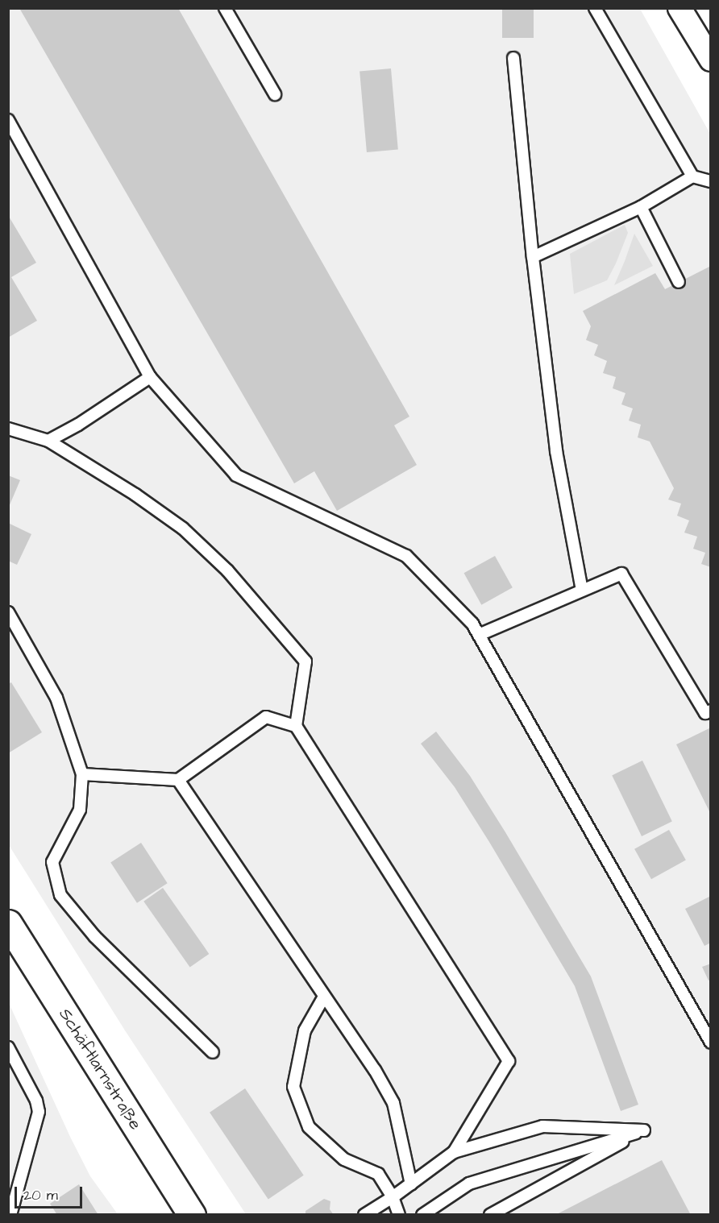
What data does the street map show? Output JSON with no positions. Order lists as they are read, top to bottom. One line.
{"streets":{"main road":["Schäftlarnstraße"]},"scale_bar":"20 m"}
